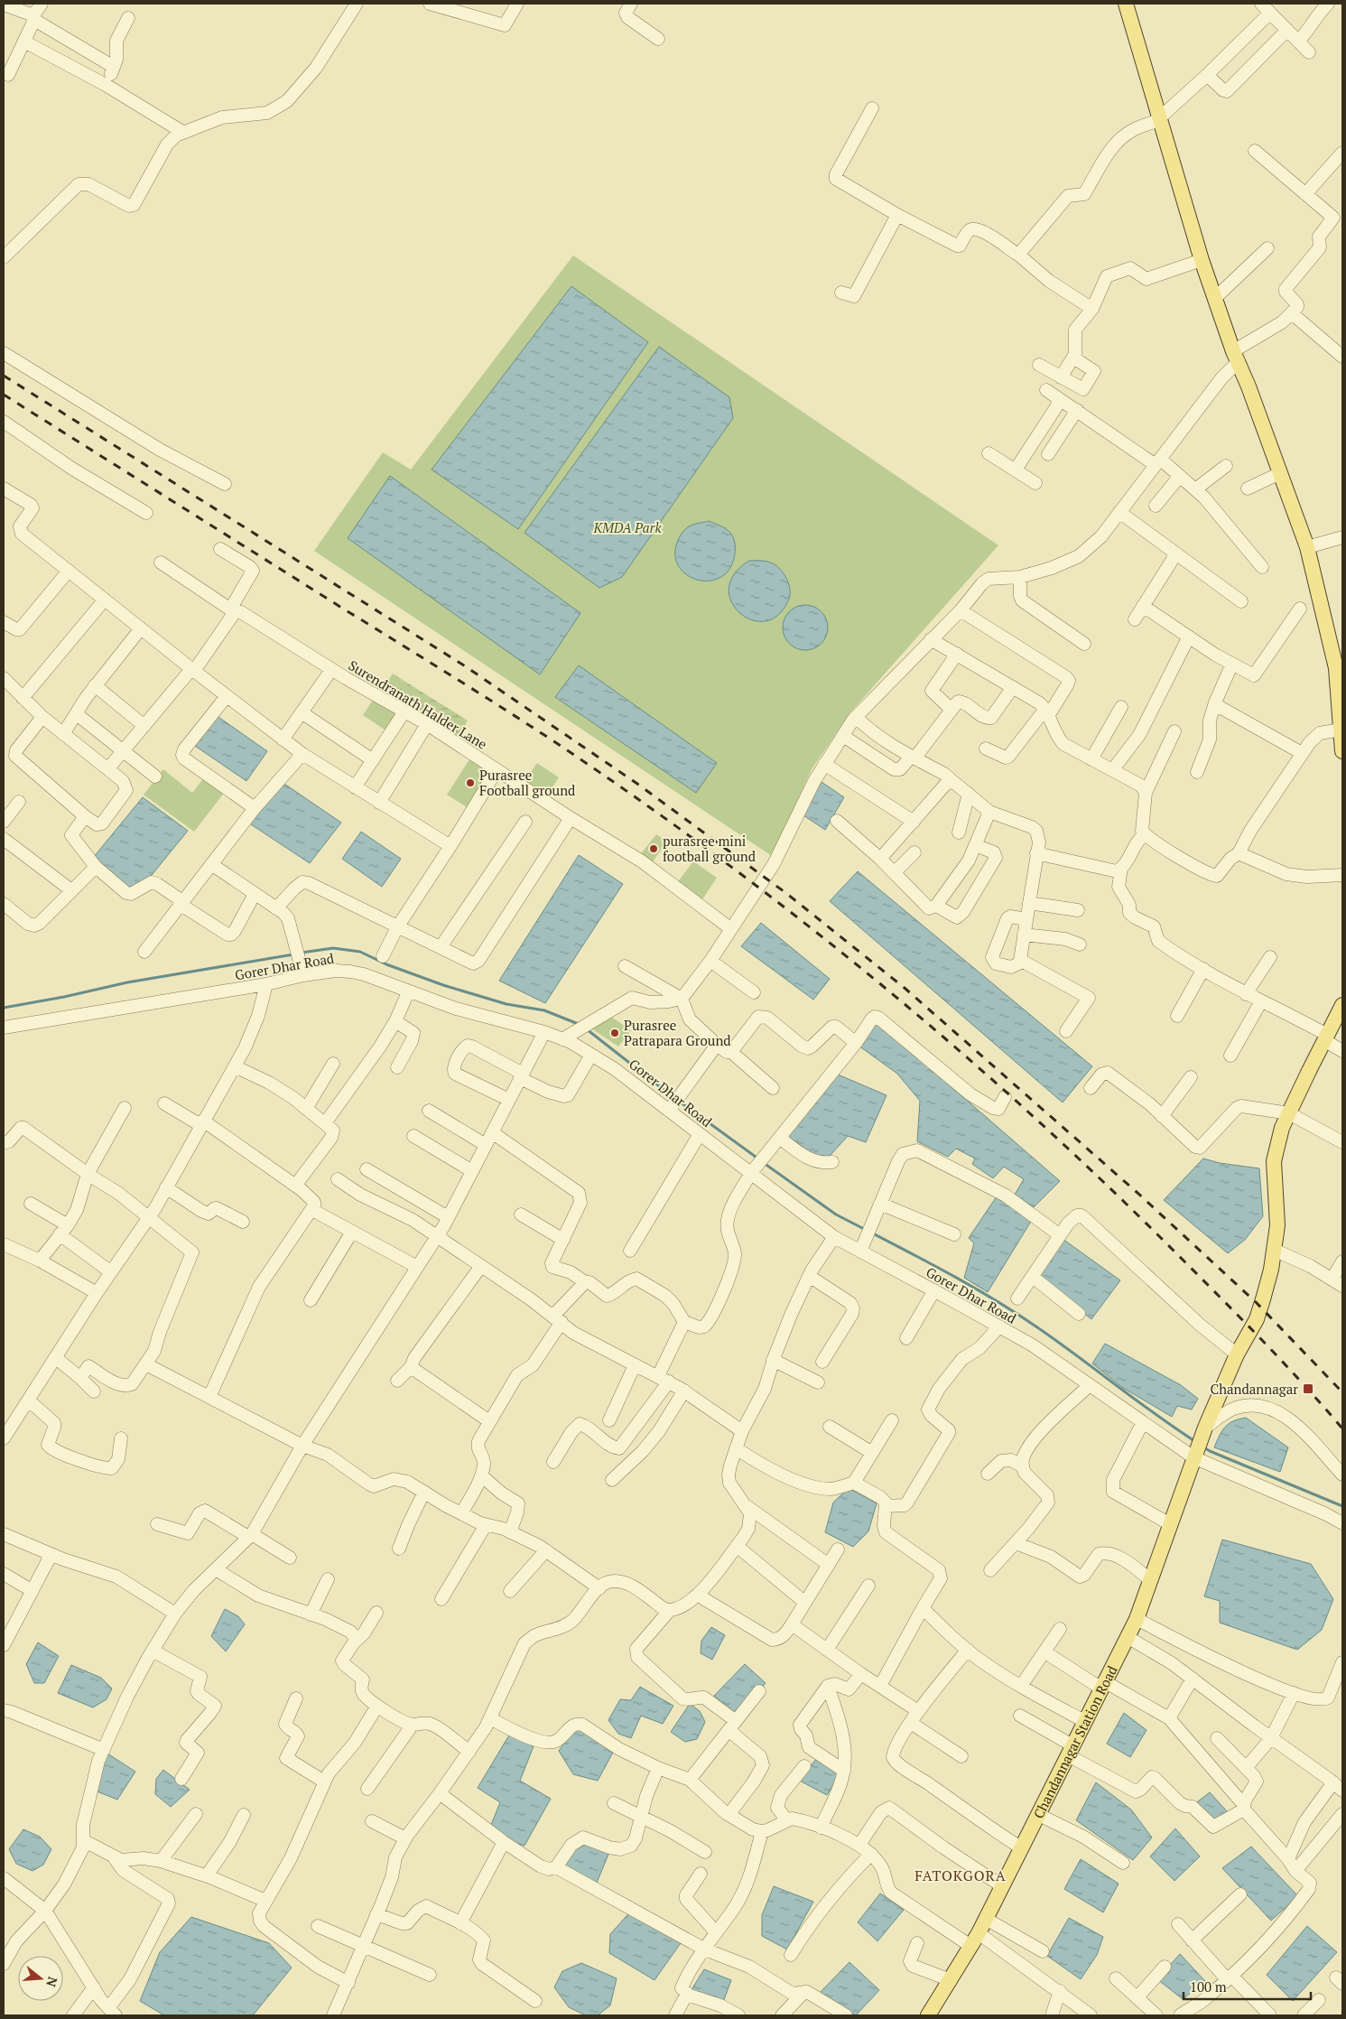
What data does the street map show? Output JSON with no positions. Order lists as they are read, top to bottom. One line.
{"streets":{"main road":["Chandannagar Station Road"],"street":["Surendranath Halder Lane","Gorer Dhar Road"]},"crossings":[["Gorer Dhar Road","Chandannagar Station Road"]],"districts":["FATOKGORA"],"parks":["KMDA Park"],"places":{"other":["Purasree Football ground","purasree mini football ground","Purasree Patrapara Ground"],"transit":["Chandannagar"]},"scale_bar":"100 m","north":"right"}
